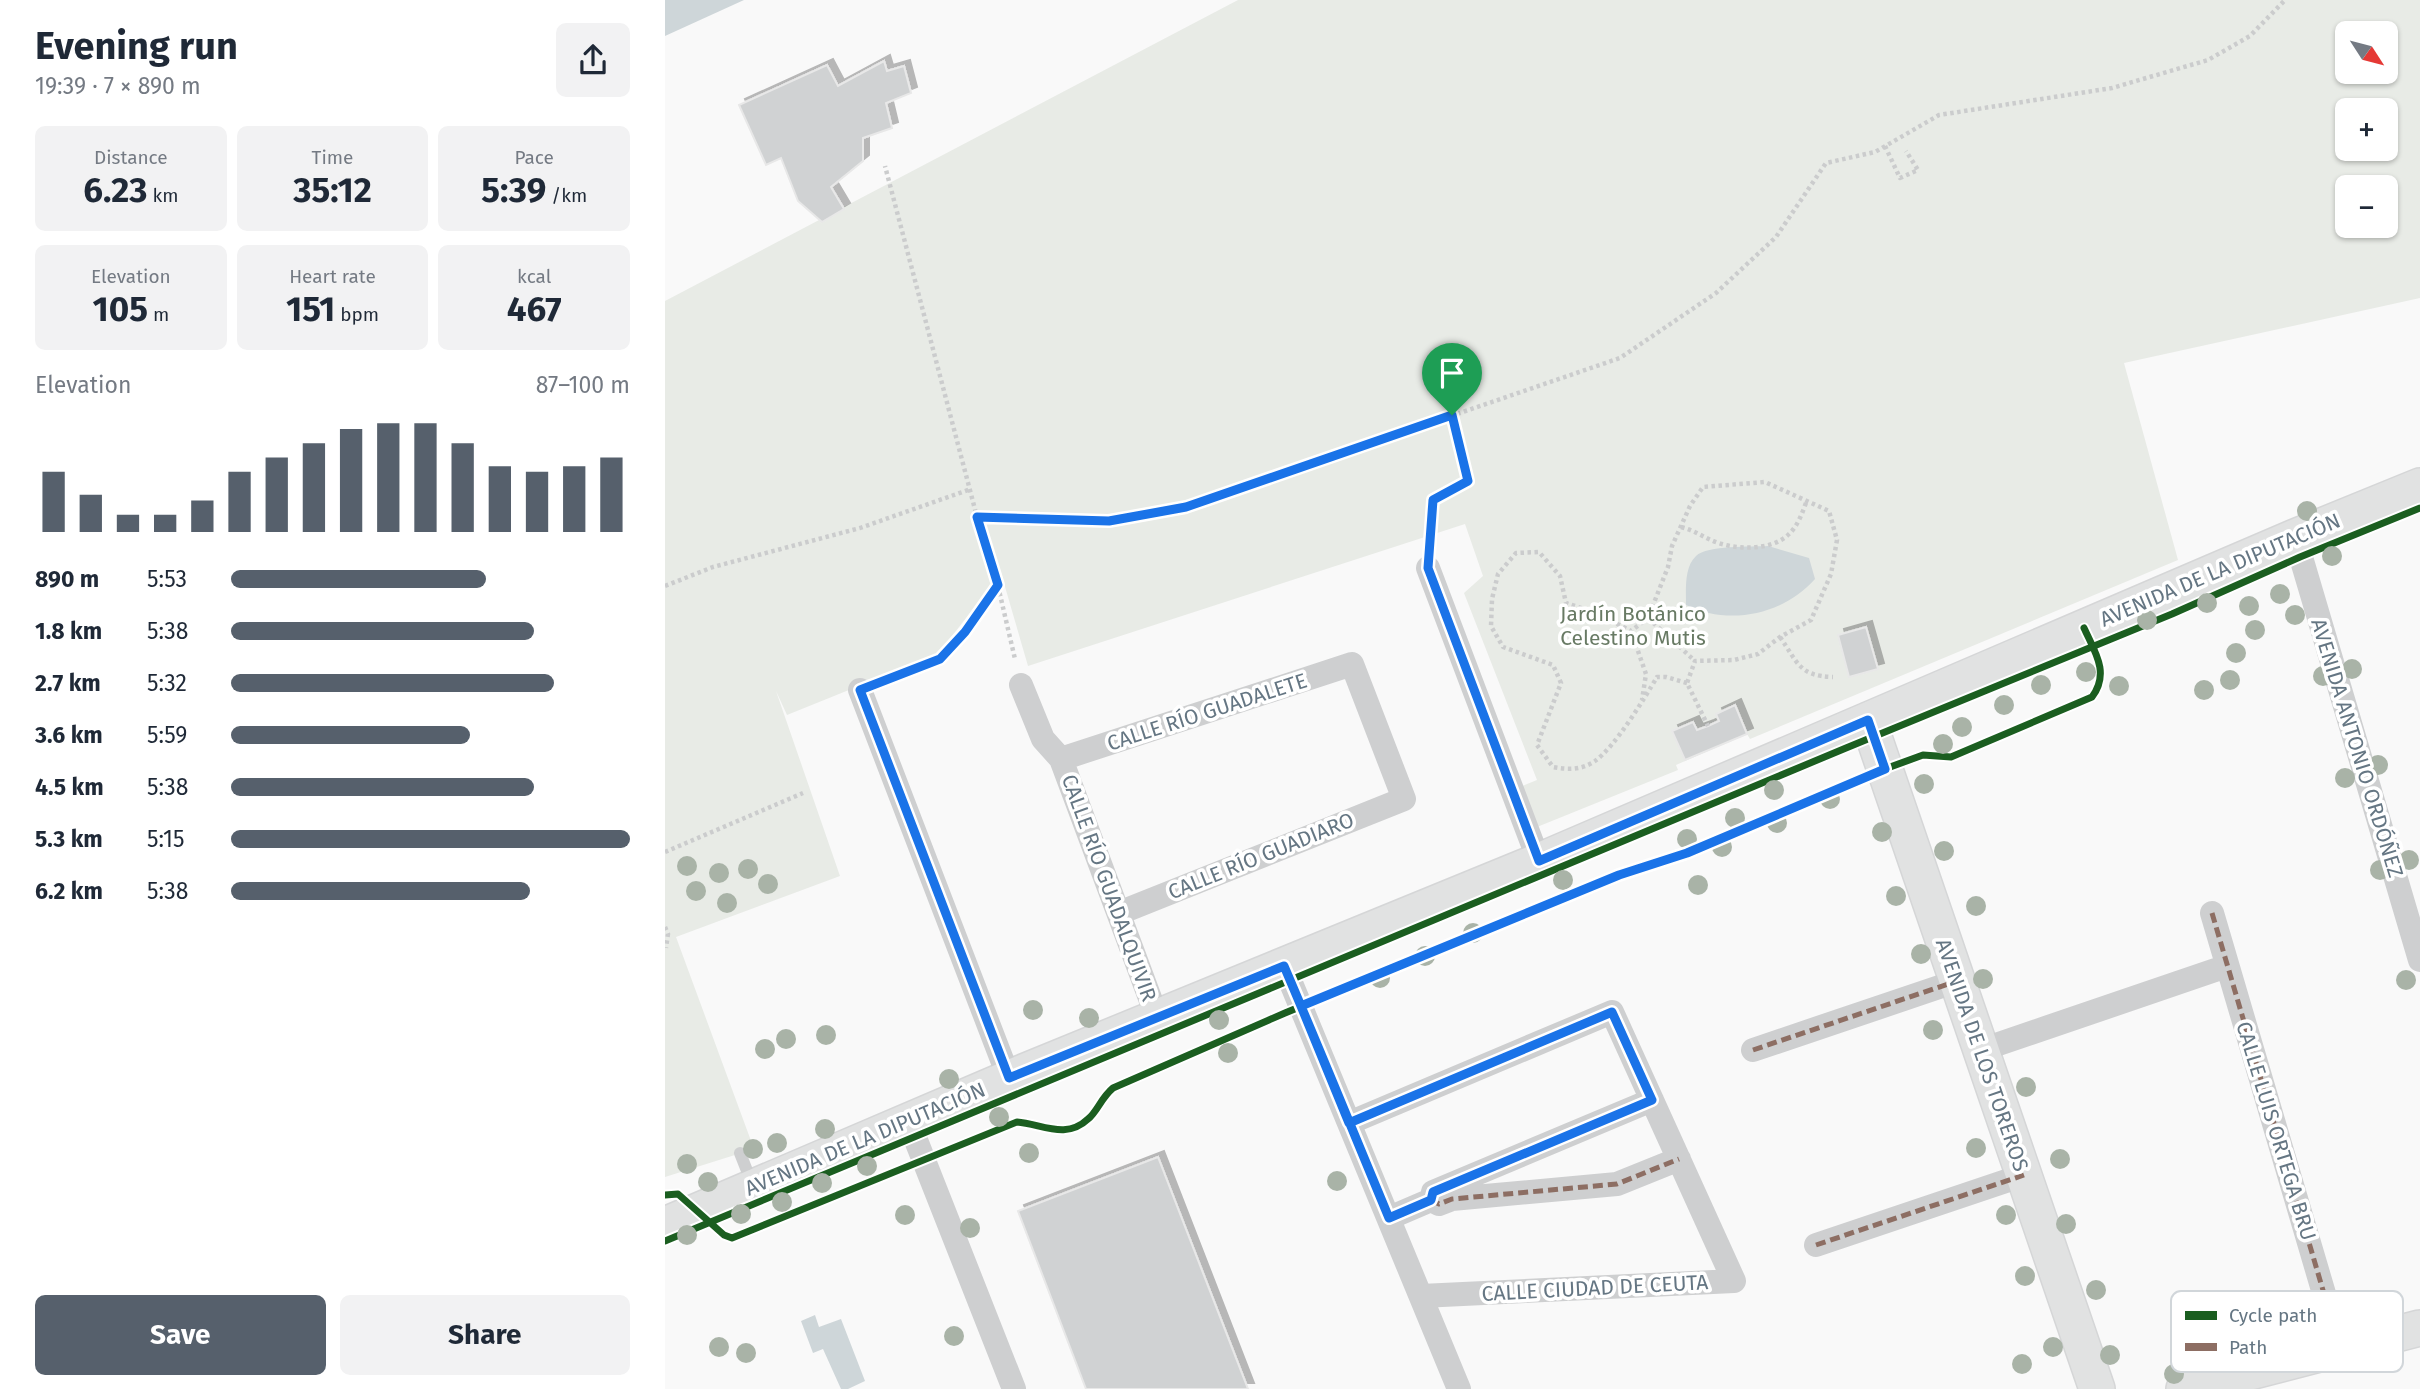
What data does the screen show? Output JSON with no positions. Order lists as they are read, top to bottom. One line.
{"streets":{"street":["AVENIDA DE LA DIPUTACIÓN","CALLE RÍO GUADALETE","AVENIDA ANTONIO ORDÓÑEZ","CALLE RÍO GUADIARO","CALLE RÍO GUADALQUIVIR","AVENIDA DE LOS TOREROS","CALLE LUIS ORTEGA BRU","CALLE CIUDAD DE CEUTA"]},"crossings":[["AVENIDA DE LA DIPUTACIÓN","AVENIDA ANTONIO ORDÓÑEZ"],["AVENIDA DE LA DIPUTACIÓN","CALLE RÍO GUADALQUIVIR"],["AVENIDA DE LA DIPUTACIÓN","AVENIDA DE LOS TOREROS"],["CALLE RÍO GUADALETE","CALLE RÍO GUADIARO"],["CALLE RÍO GUADALETE","CALLE RÍO GUADALQUIVIR"],["CALLE RÍO GUADIARO","CALLE RÍO GUADALQUIVIR"]],"parks":["Jardín Botánico Celestino Mutis"],"legend":["Cycle path","Path"],"north":"bottom right","page":{"heading":["Evening run","19:39 · 7 × 890 m"],"map_buttons":["+","−"],"stats":[["Distance","6.23 km"],["Time","35:12"],["Pace","5:39 /km"],["Elevation","105 m"],["Heart rate","151 bpm"],["kcal","467"]],"chart":["Elevation","87–100 m"],"list":[{"name":"890 m","note":"5:53"},{"name":"1.8 km","note":"5:38"},{"name":"2.7 km","note":"5:32"},{"name":"3.6 km","note":"5:59"},{"name":"4.5 km","note":"5:38"},{"name":"5.3 km","note":"5:15"},{"name":"6.2 km","note":"5:38"}],"buttons":["Save","Share"]}}
